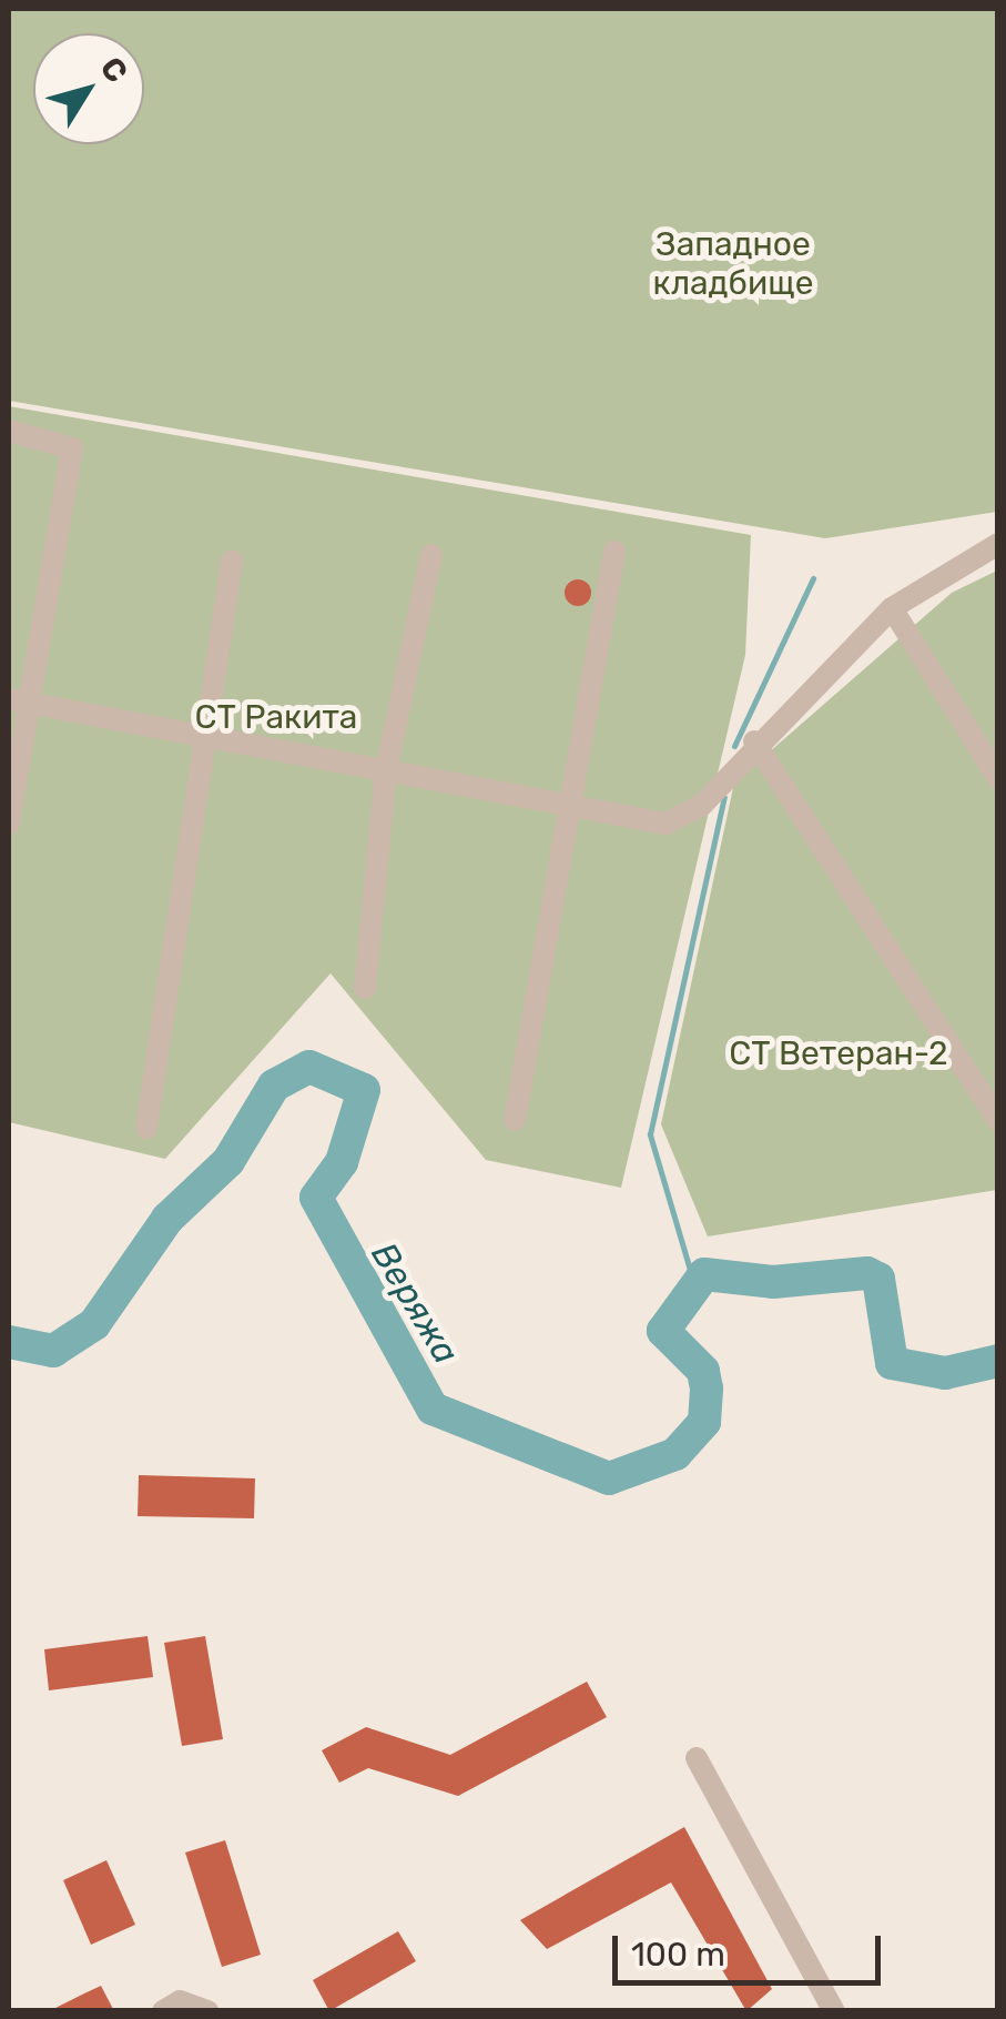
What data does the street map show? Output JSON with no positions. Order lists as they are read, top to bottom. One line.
{"water":["Веряжа"],"parks":["Западное кладбище","СТ Ракита","СТ Ветеран-2"],"scale_bar":"100 m","north":"top right"}
